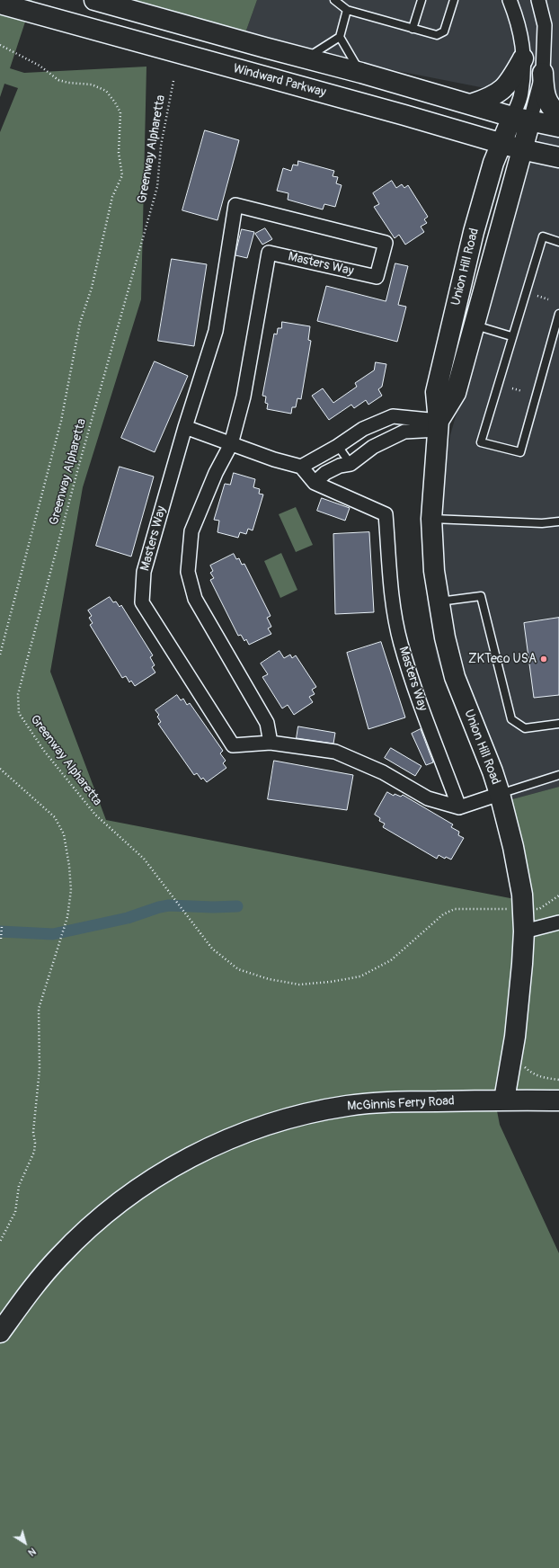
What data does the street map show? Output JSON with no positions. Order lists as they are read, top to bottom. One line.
{"streets":{"main road":["Windward Parkway","Union Hill Road","McGinnis Ferry Road"],"street":["Masters Way"],"path":["Greenway Alpharetta"]},"crossings":[["Windward Parkway","Union Hill Road"],["Union Hill Road","McGinnis Ferry Road"]],"places":["ZKTeco USA"],"north":"bottom right"}
